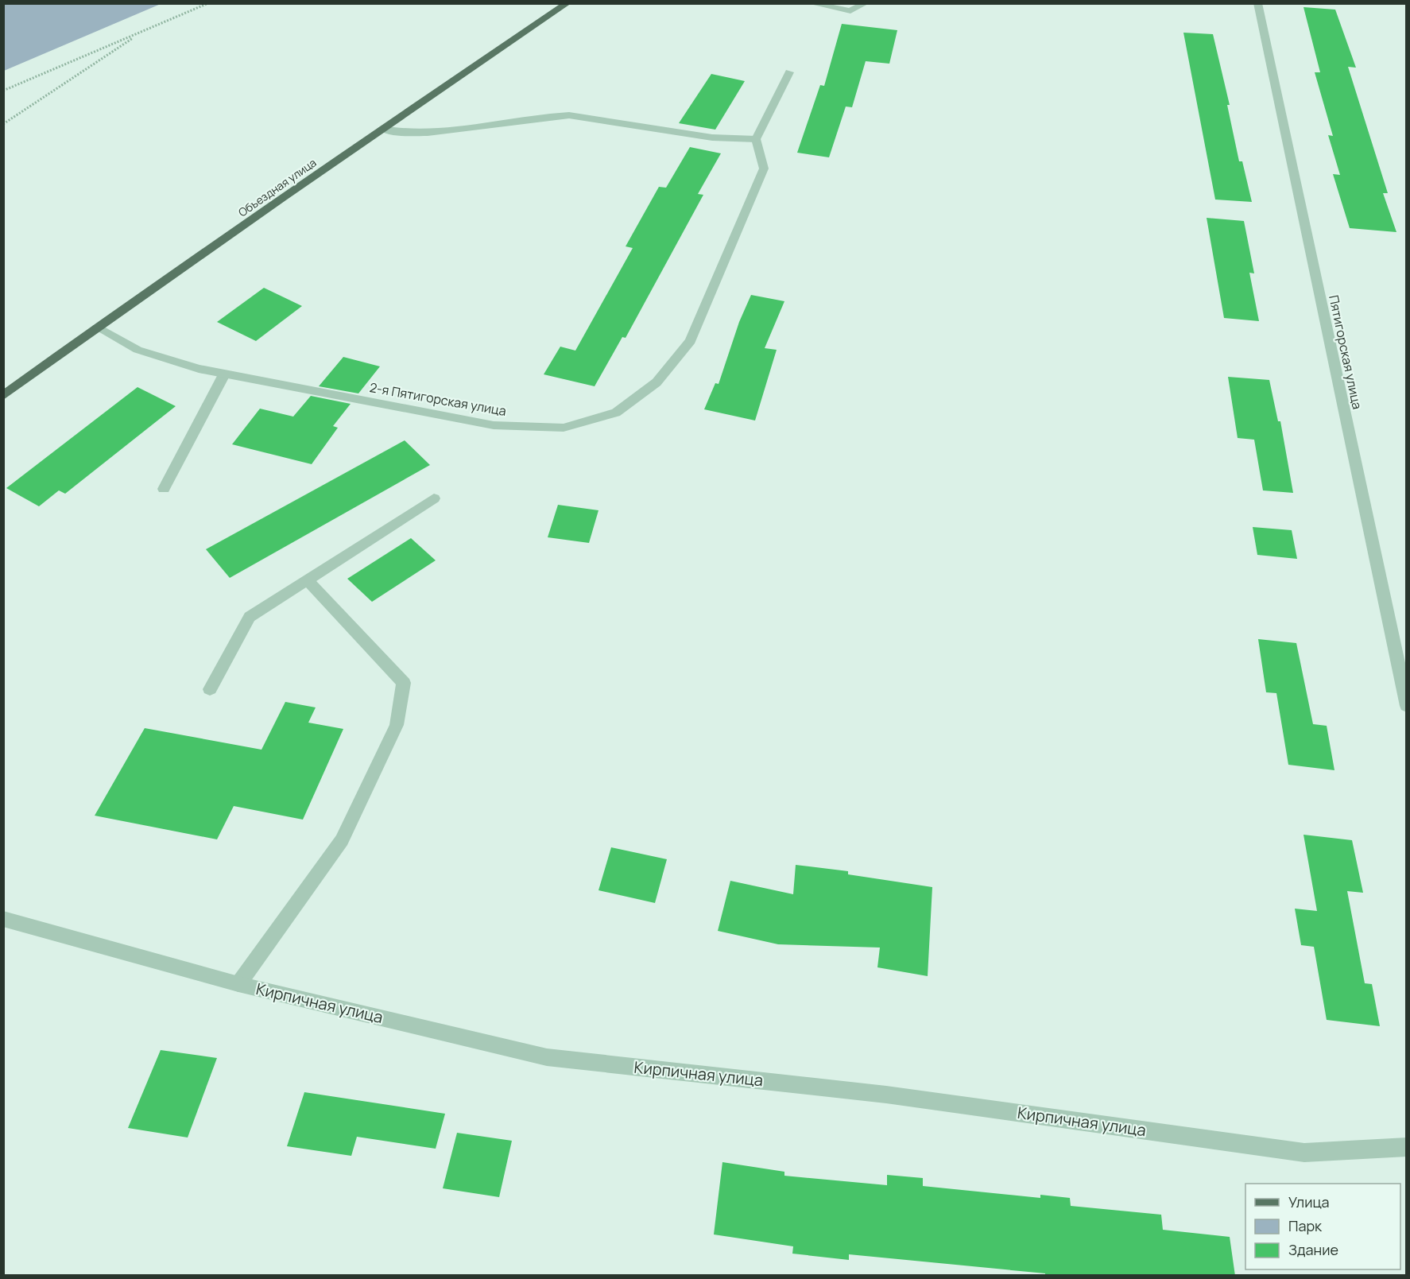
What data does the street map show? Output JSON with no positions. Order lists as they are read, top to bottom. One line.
{"streets":{"main road":["Объездная улица"],"street":["Пятигорская улица","2-я Пятигорская улица","Кирпичная улица"]},"crossings":[["Объездная улица","2-я Пятигорская улица"]],"legend":["Улица","Парк","Здание"]}
